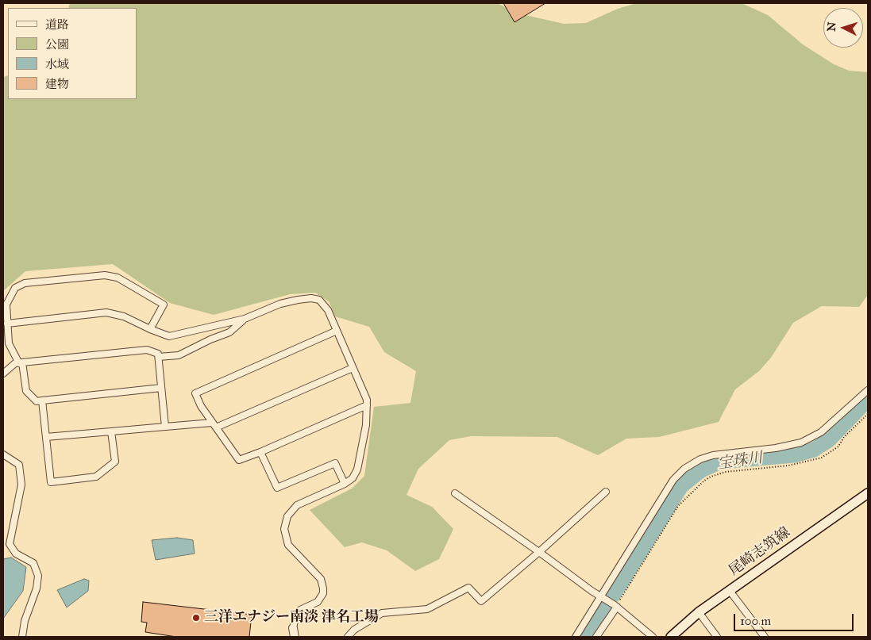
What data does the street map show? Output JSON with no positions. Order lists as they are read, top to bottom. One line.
{"streets":{"main road":["尾崎志筑線"]},"water":["宝珠川"],"places":["三洋エナジー南淡 津名工場"],"legend":["道路","公園","水域","建物"],"scale_bar":"100 m","north":"left"}
